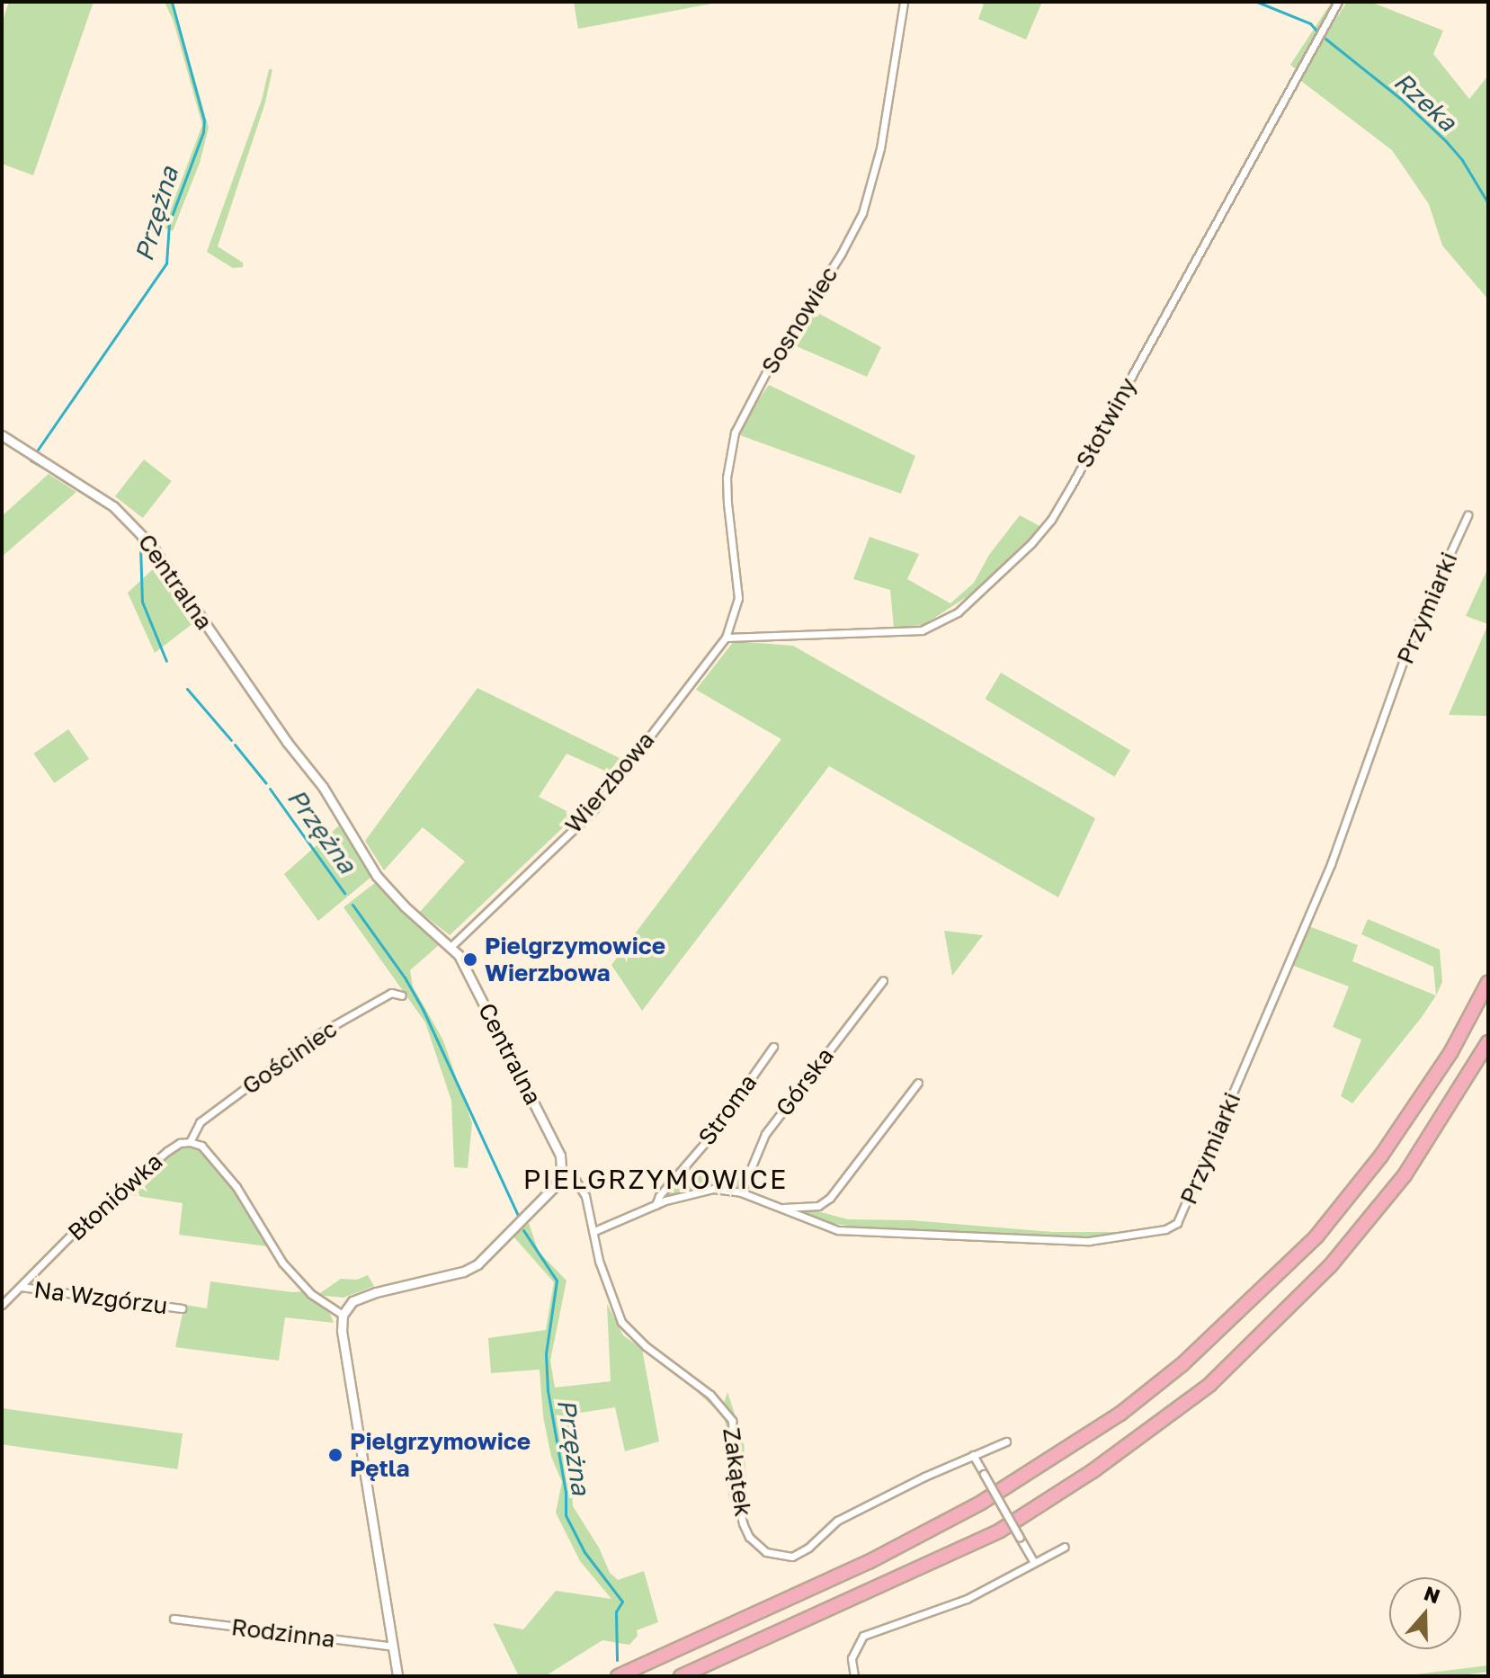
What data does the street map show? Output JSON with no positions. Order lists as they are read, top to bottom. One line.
{"streets":{"street":["Sosnowiec","Słotwiny","Centralna","Przymiarki","Wierzbowa","Gościniec","Górska","Stroma","Błoniówka","Na Wzgórzu","Zakątek","Rodzinna"]},"crossings":[["Sosnowiec","Słotwiny"],["Sosnowiec","Wierzbowa"],["Słotwiny","Wierzbowa"],["Centralna","Wierzbowa"],["Centralna","Zakątek"],["Przymiarki","Górska"],["Przymiarki","Stroma"],["Przymiarki","Zakątek"],["Gościniec","Błoniówka"],["Błoniówka","Na Wzgórzu"]],"districts":["PIELGRZYMOWICE"],"water":["Rzeka","Przężna"],"places":["Pielgrzymowice Wierzbowa","Pielgrzymowice Pętla"],"north":"top"}
